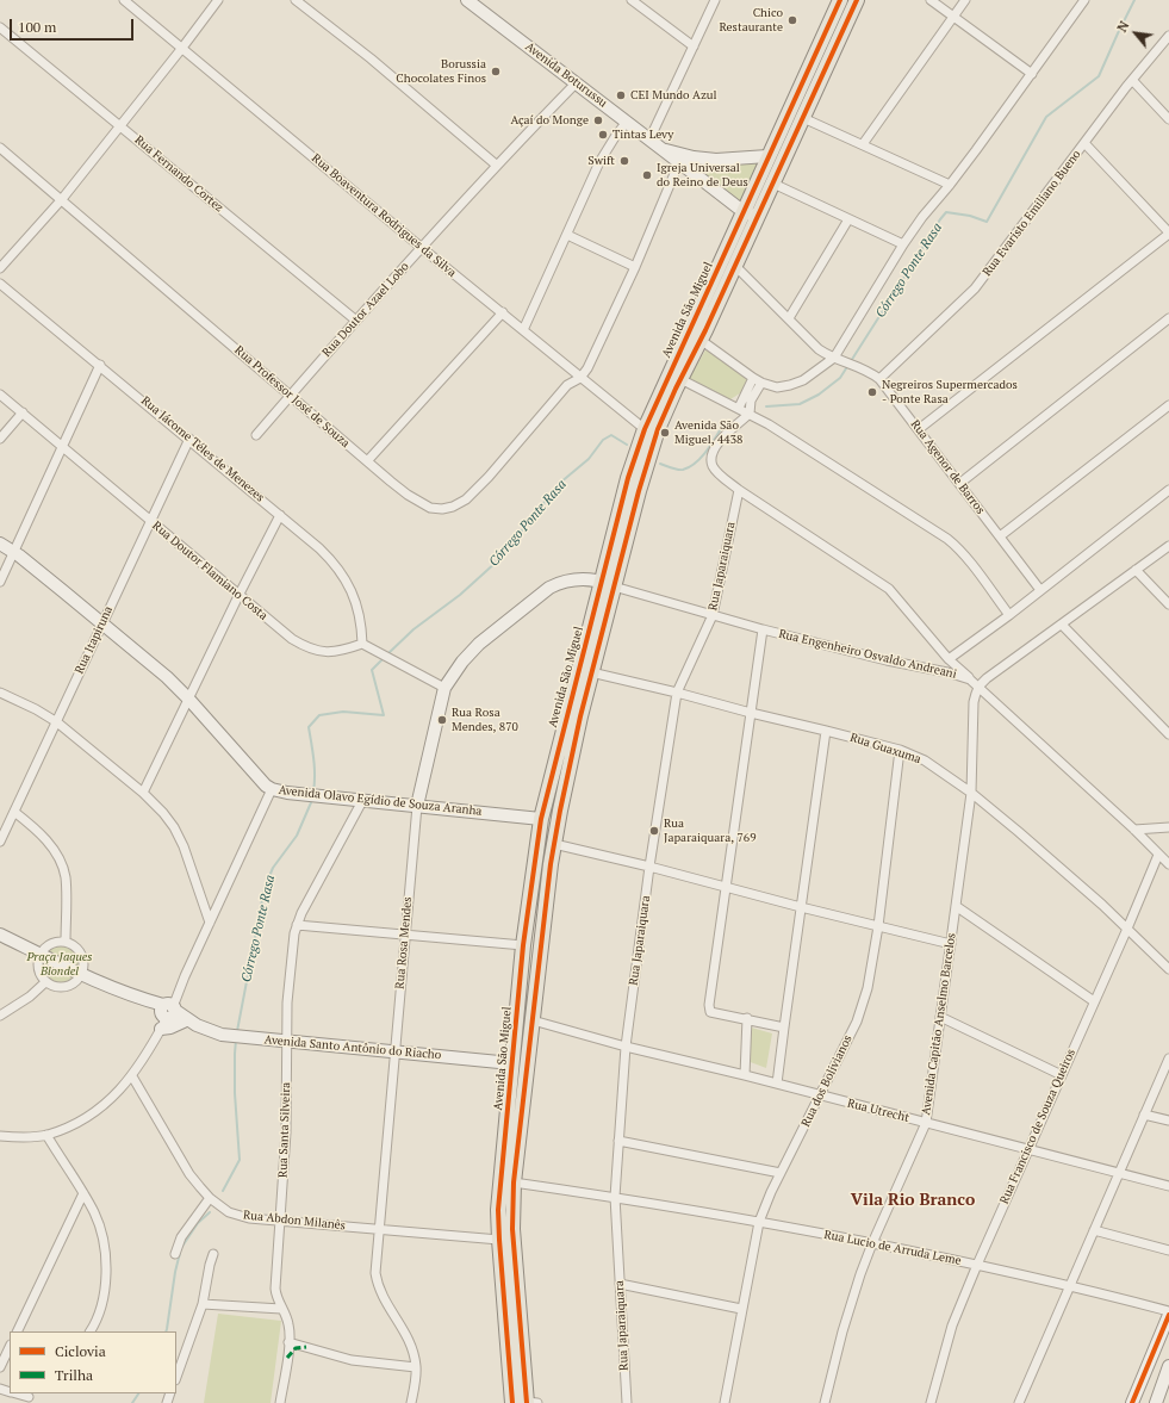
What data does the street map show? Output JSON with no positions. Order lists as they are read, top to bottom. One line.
{"streets":{"main road":["Avenida Boturussu","Avenida São Miguel","Avenida Olavo Egídio de Souza Aranha","Rua Rosa Mendes","Avenida Santo Antônio do Riacho"],"street":["Rua Fernando Cortez","Rua Evaristo Emiliano Bueno","Rua Boaventura Rodrigues da Silva","Rua Doutor Azael Lobo","Rua Professor José de Souza","Rua Jácome Téles de Menezes","Rua Agenor de Barros","Rua Japaraiquara","Rua Doutor Flamiano Costa","Rua Itapiruna","Rua Engenheiro Osvaldo Andreani","Rua Guaxuma","Avenida Capitão Anselmo Barcelos","Rua dos Bolivianos","Rua Utrecht","Rua Francisco de Souza Queiros","Rua Santa Silveira","Rua Abdon Milanês","Rua Lucio de Arruda Leme"]},"crossings":[["Avenida Boturussu","Rua Doutor Azael Lobo"],["Avenida Boturussu","Avenida São Miguel"],["Rua Fernando Cortez","Rua Doutor Azael Lobo"],["Rua Evaristo Emiliano Bueno","Rua Agenor de Barros"],["Rua Boaventura Rodrigues da Silva","Rua Doutor Azael Lobo"],["Rua Boaventura Rodrigues da Silva","Avenida São Miguel"],["Rua Boaventura Rodrigues da Silva","Rua Professor José de Souza"],["Rua Doutor Azael Lobo","Rua Professor José de Souza"],["Avenida São Miguel","Rua Agenor de Barros"],["Avenida São Miguel","Rua Engenheiro Osvaldo Andreani"],["Avenida São Miguel","Rua Guaxuma"],["Avenida São Miguel","Avenida Olavo Egídio de Souza Aranha"],["Avenida São Miguel","Rua Rosa Mendes"],["Avenida São Miguel","Avenida Santo Antônio do Riacho"],["Avenida São Miguel","Rua Utrecht"],["Avenida São Miguel","Rua Abdon Milanês"],["Avenida São Miguel","Rua Lucio de Arruda Leme"],["Rua Jácome Téles de Menezes","Rua Doutor Flamiano Costa"],["Rua Jácome Téles de Menezes","Rua Itapiruna"],["Rua Japaraiquara","Rua Engenheiro Osvaldo Andreani"],["Rua Japaraiquara","Rua Guaxuma"],["Rua Japaraiquara","Rua Utrecht"],["Rua Japaraiquara","Rua Lucio de Arruda Leme"],["Rua Doutor Flamiano Costa","Rua Itapiruna"],["Rua Itapiruna","Avenida Olavo Egídio de Souza Aranha"],["Rua Engenheiro Osvaldo Andreani","Rua Rosa Mendes"],["Rua Engenheiro Osvaldo Andreani","Avenida Capitão Anselmo Barcelos"],["Rua Engenheiro Osvaldo Andreani","Rua Francisco de Souza Queiros"],["Rua Guaxuma","Avenida Capitão Anselmo Barcelos"],["Rua Guaxuma","Rua dos Bolivianos"],["Rua Guaxuma","Rua Francisco de Souza Queiros"],["Avenida Olavo Egídio de Souza Aranha","Rua Rosa Mendes"],["Avenida Olavo Egídio de Souza Aranha","Rua Santa Silveira"],["Rua Rosa Mendes","Avenida Santo Antônio do Riacho"],["Rua Rosa Mendes","Rua Abdon Milanês"],["Avenida Capitão Anselmo Barcelos","Rua Utrecht"],["Avenida Capitão Anselmo Barcelos","Rua Lucio de Arruda Leme"],["Avenida Santo Antônio do Riacho","Rua Santa Silveira"],["Rua dos Bolivianos","Rua Utrecht"],["Rua dos Bolivianos","Rua Lucio de Arruda Leme"],["Rua Utrecht","Rua Francisco de Souza Queiros"],["Rua Francisco de Souza Queiros","Rua Lucio de Arruda Leme"],["Rua Santa Silveira","Rua Abdon Milanês"]],"districts":["Vila Rio Branco"],"water":["Córrego Ponte Rasa"],"parks":["Praça Jaques Blondel"],"places":["Chico Restaurante","Borussia Chocolates Finos","CEI Mundo Azul","Açaí do Monge","Tintas Levy","Swift","Igreja Universal do Reino de Deus","Negreiros Supermercados - Ponte Rasa","Avenida São Miguel, 4438","Rua Rosa Mendes, 870","Rua Japaraiquara, 769"],"legend":["Ciclovia","Trilha"],"scale_bar":"100 m","north":"top left"}
